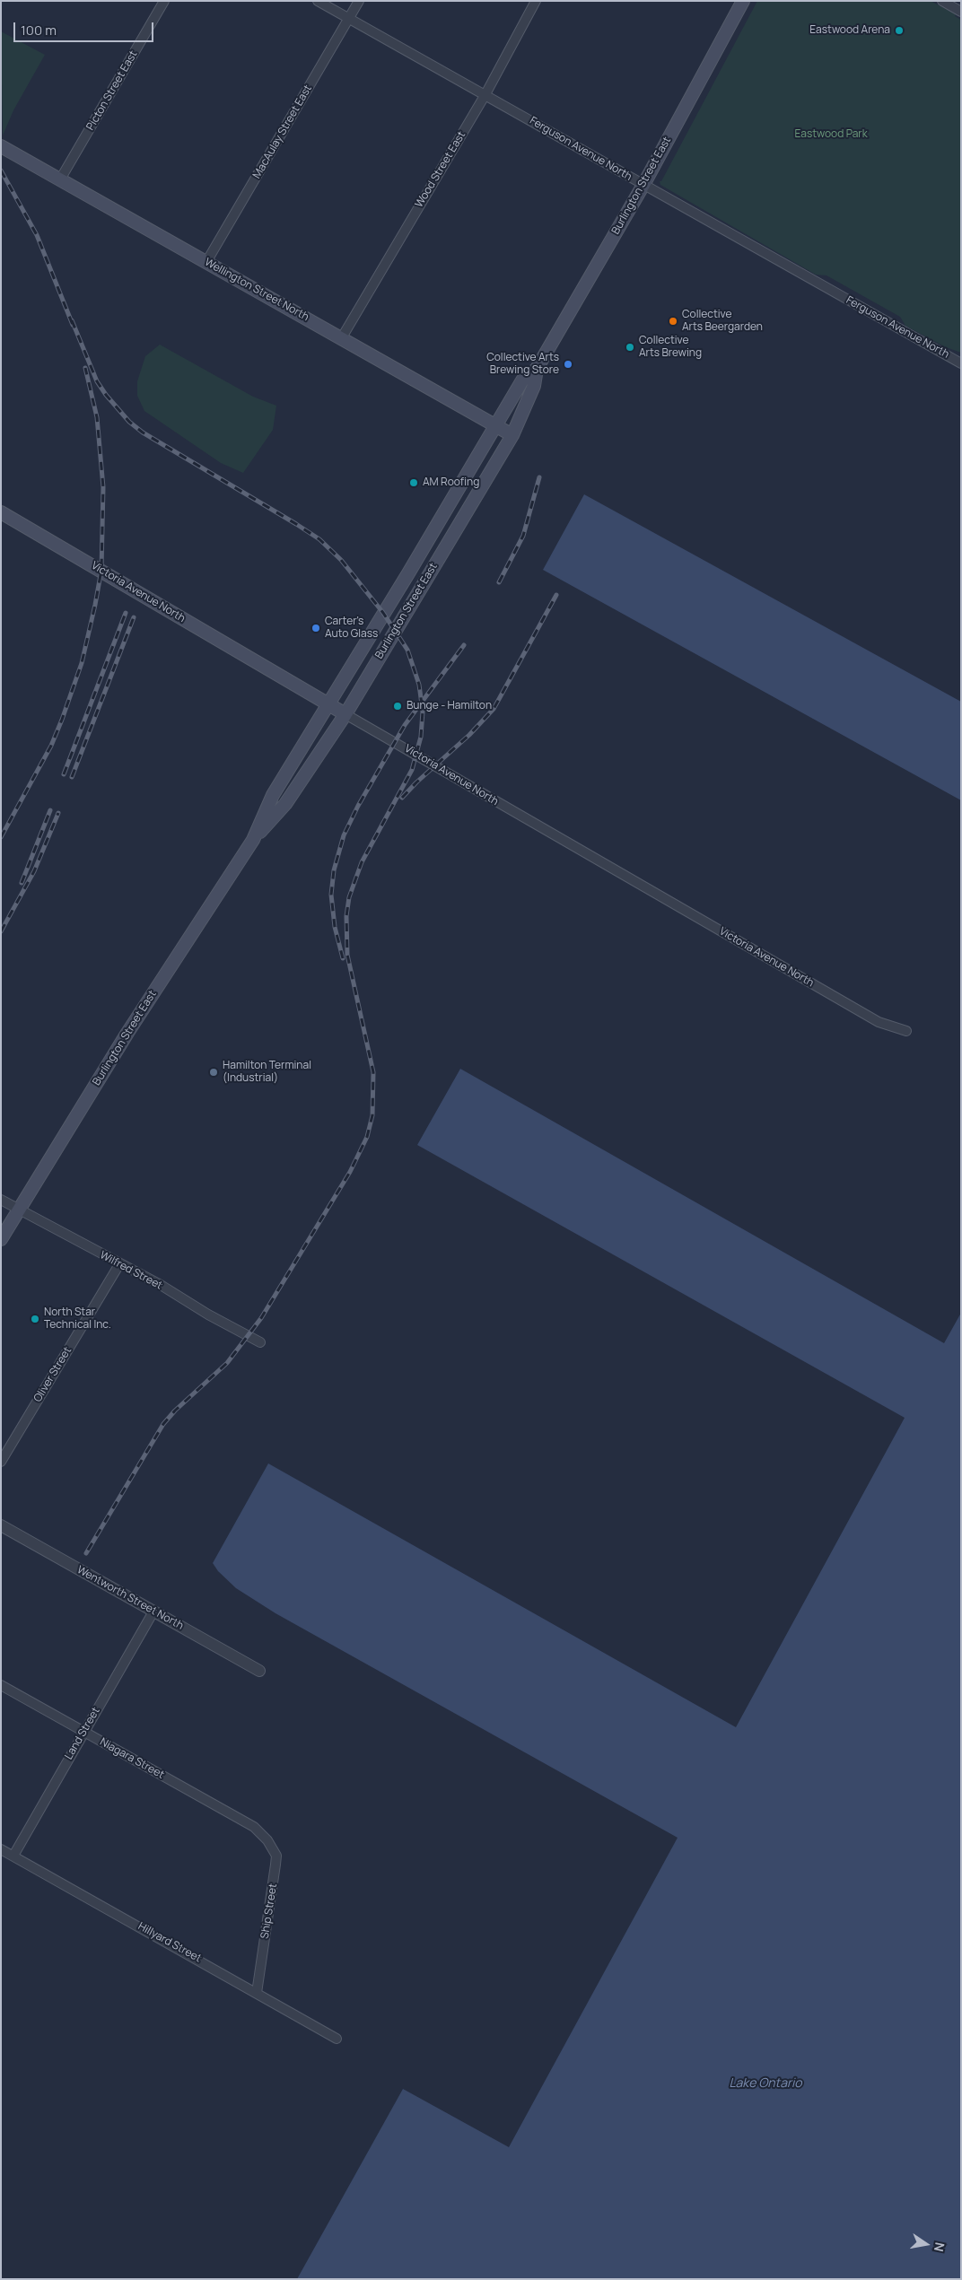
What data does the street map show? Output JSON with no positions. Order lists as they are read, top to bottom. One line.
{"streets":{"main road":["Burlington Street East","Wellington Street North","Victoria Avenue North"],"street":["Picton Street East","MacAulay Street East","Ferguson Avenue North","Wood Street East","Wilfred Street","Oliver Street","Wentworth Street North","Land Street","Niagara Street","Ship Street","Hillyard Street"]},"crossings":[["Picton Street East","Wellington Street North"],["MacAulay Street East","Ferguson Avenue North"],["MacAulay Street East","Wellington Street North"],["Ferguson Avenue North","Wood Street East"],["Ferguson Avenue North","Burlington Street East"],["Wood Street East","Wellington Street North"],["Burlington Street East","Wellington Street North"],["Burlington Street East","Victoria Avenue North"],["Burlington Street East","Wilfred Street"],["Wilfred Street","Oliver Street"],["Wentworth Street North","Land Street"],["Land Street","Niagara Street"],["Land Street","Hillyard Street"],["Niagara Street","Ship Street"],["Ship Street","Hillyard Street"]],"water":["Lake Ontario"],"parks":["Eastwood Park"],"places":["Eastwood Arena","Collective Arts Beergarden","Collective Arts Brewing","Collective Arts Brewing Store","AM Roofing","Carter's Auto Glass","Bunge - Hamilton","Hamilton Terminal (Industrial)","North Star Technical Inc."],"scale_bar":"100 m","north":"right"}
